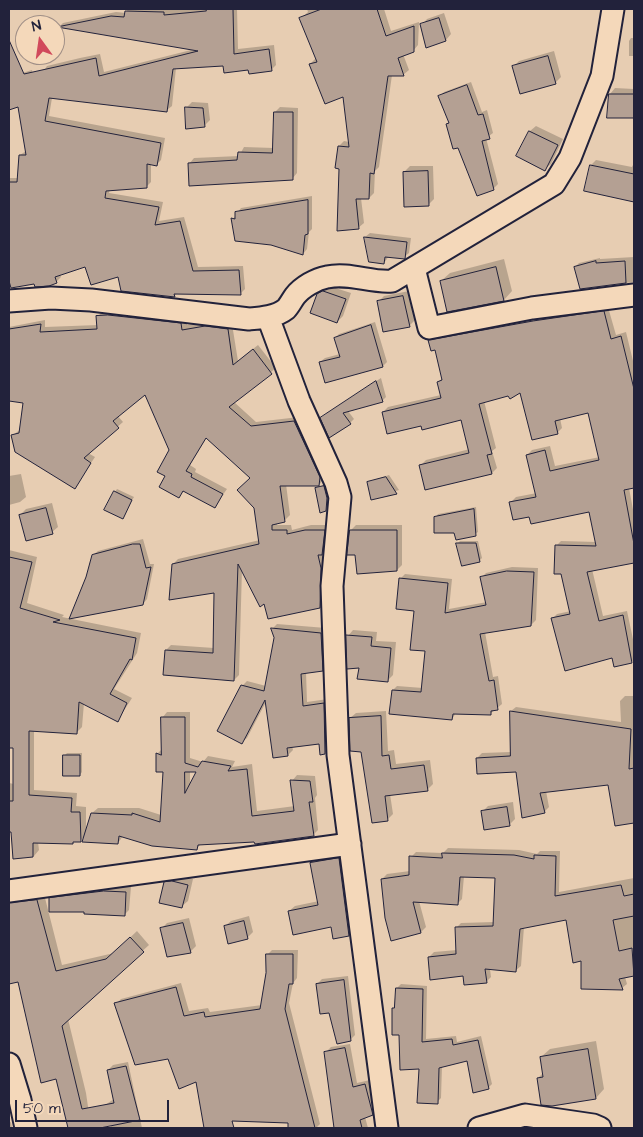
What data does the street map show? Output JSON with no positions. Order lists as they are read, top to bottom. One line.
{"scale_bar":"50 m","north":"top"}
